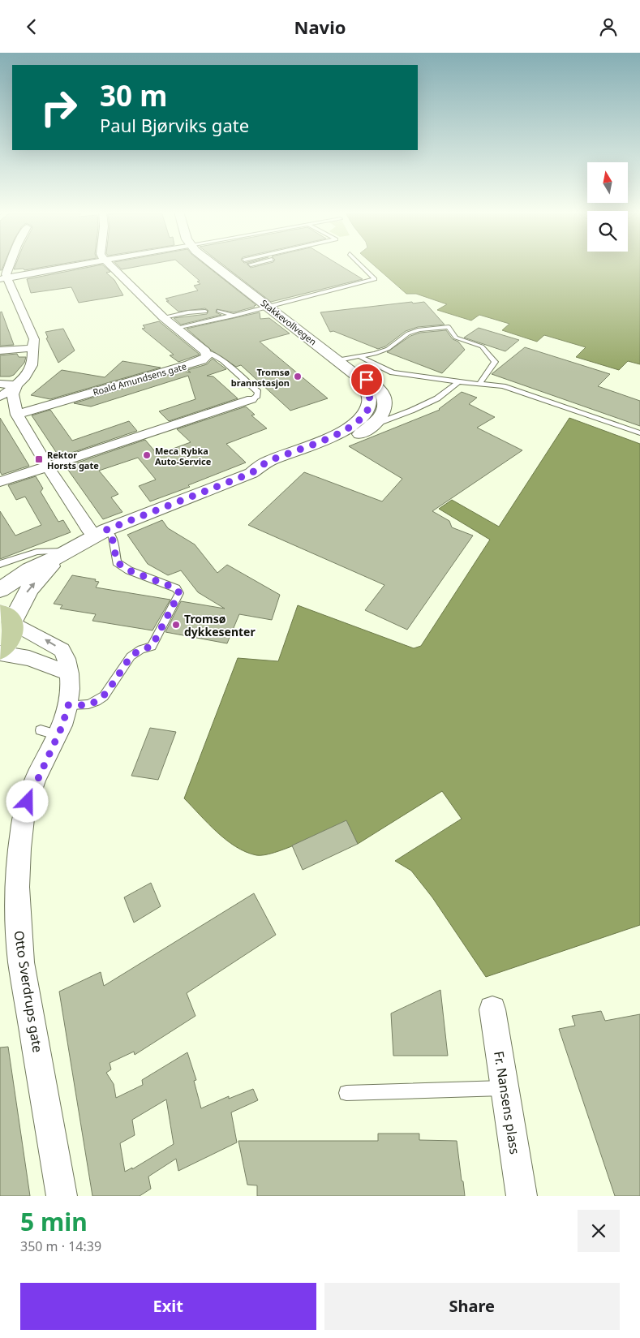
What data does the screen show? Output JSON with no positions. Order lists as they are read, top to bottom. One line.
{"streets":{"street":["Stakkevollvegen","Roald Amundsens gate","Otto Sverdrups gate","Fr. Nansens plass"]},"places":{"other":["Tromsø brannstasjon","Meca Rybka Auto-Service","Tromsø dykkesenter"],"transit":["Rektor Horsts gate"]},"north":"top","page":{"header":"Navio","turn":["30 m","Paul Bjørviks gate"],"heading":["5 min","350 m · 14:39"],"buttons":["Exit","Share"]}}
